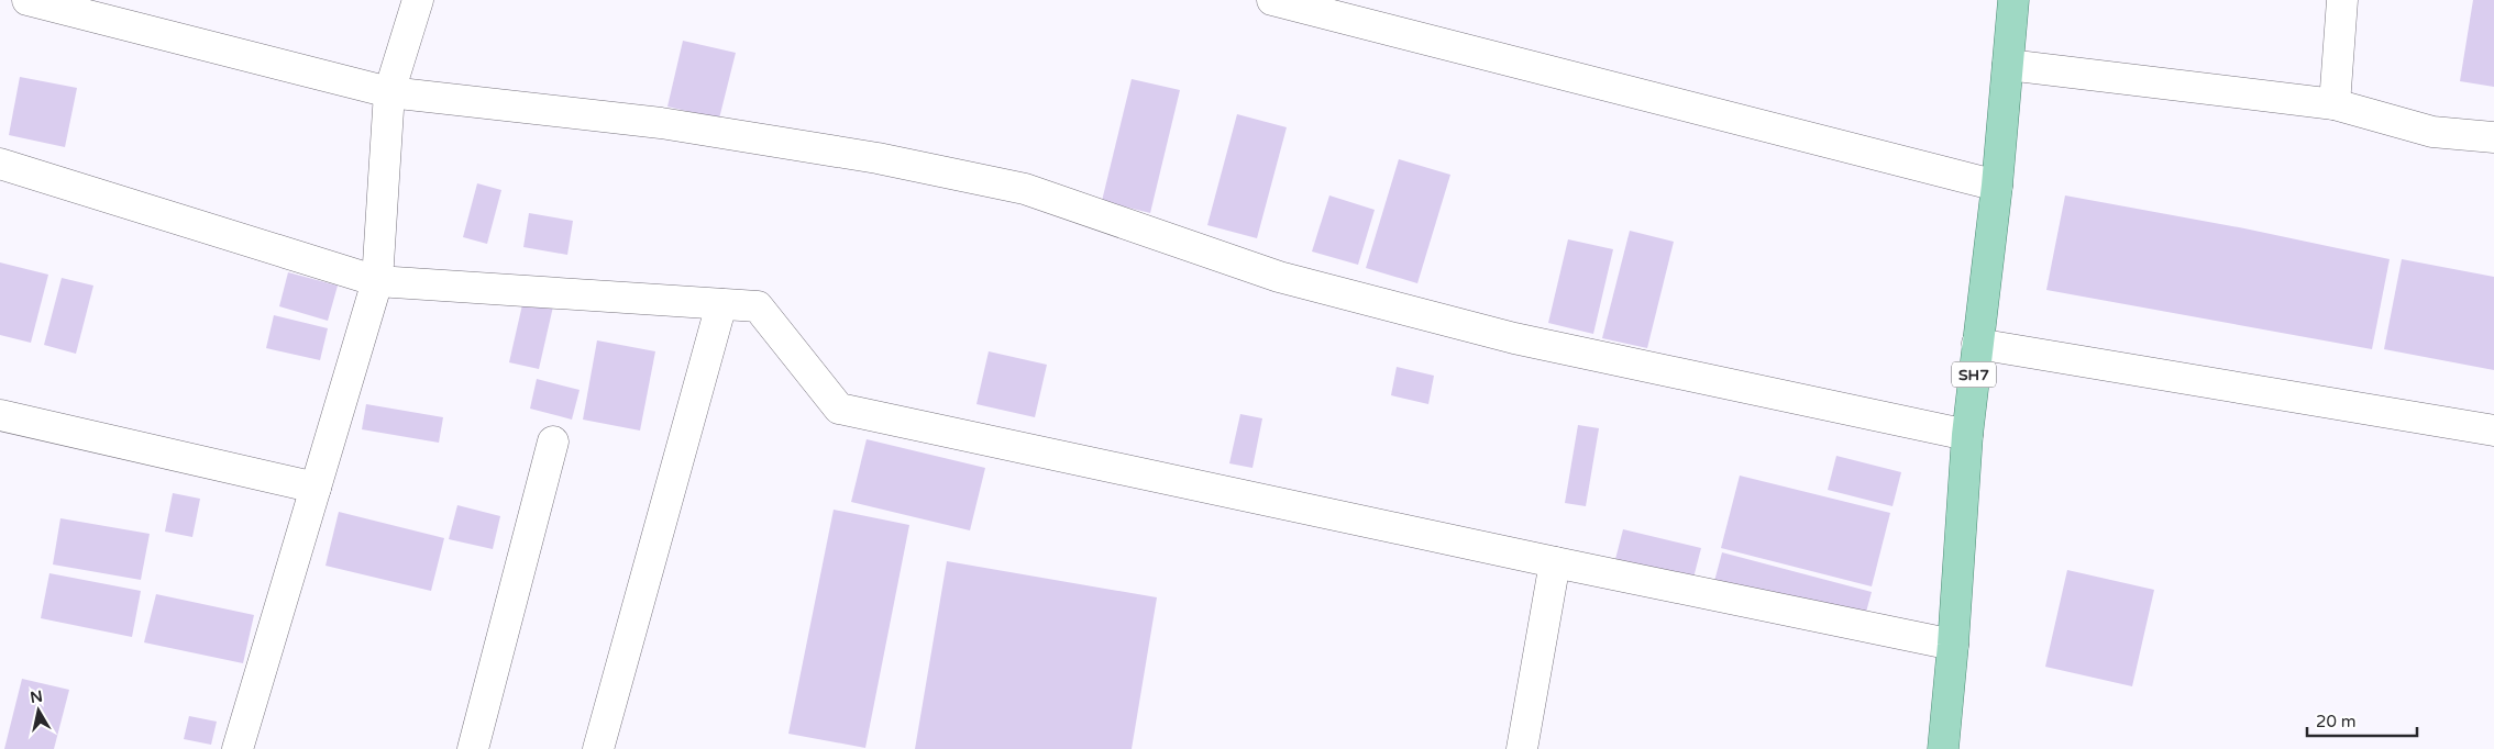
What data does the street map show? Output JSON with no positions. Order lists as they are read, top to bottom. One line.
{"streets":{"main road":["SH7"]},"scale_bar":"20 m","north":"top"}
